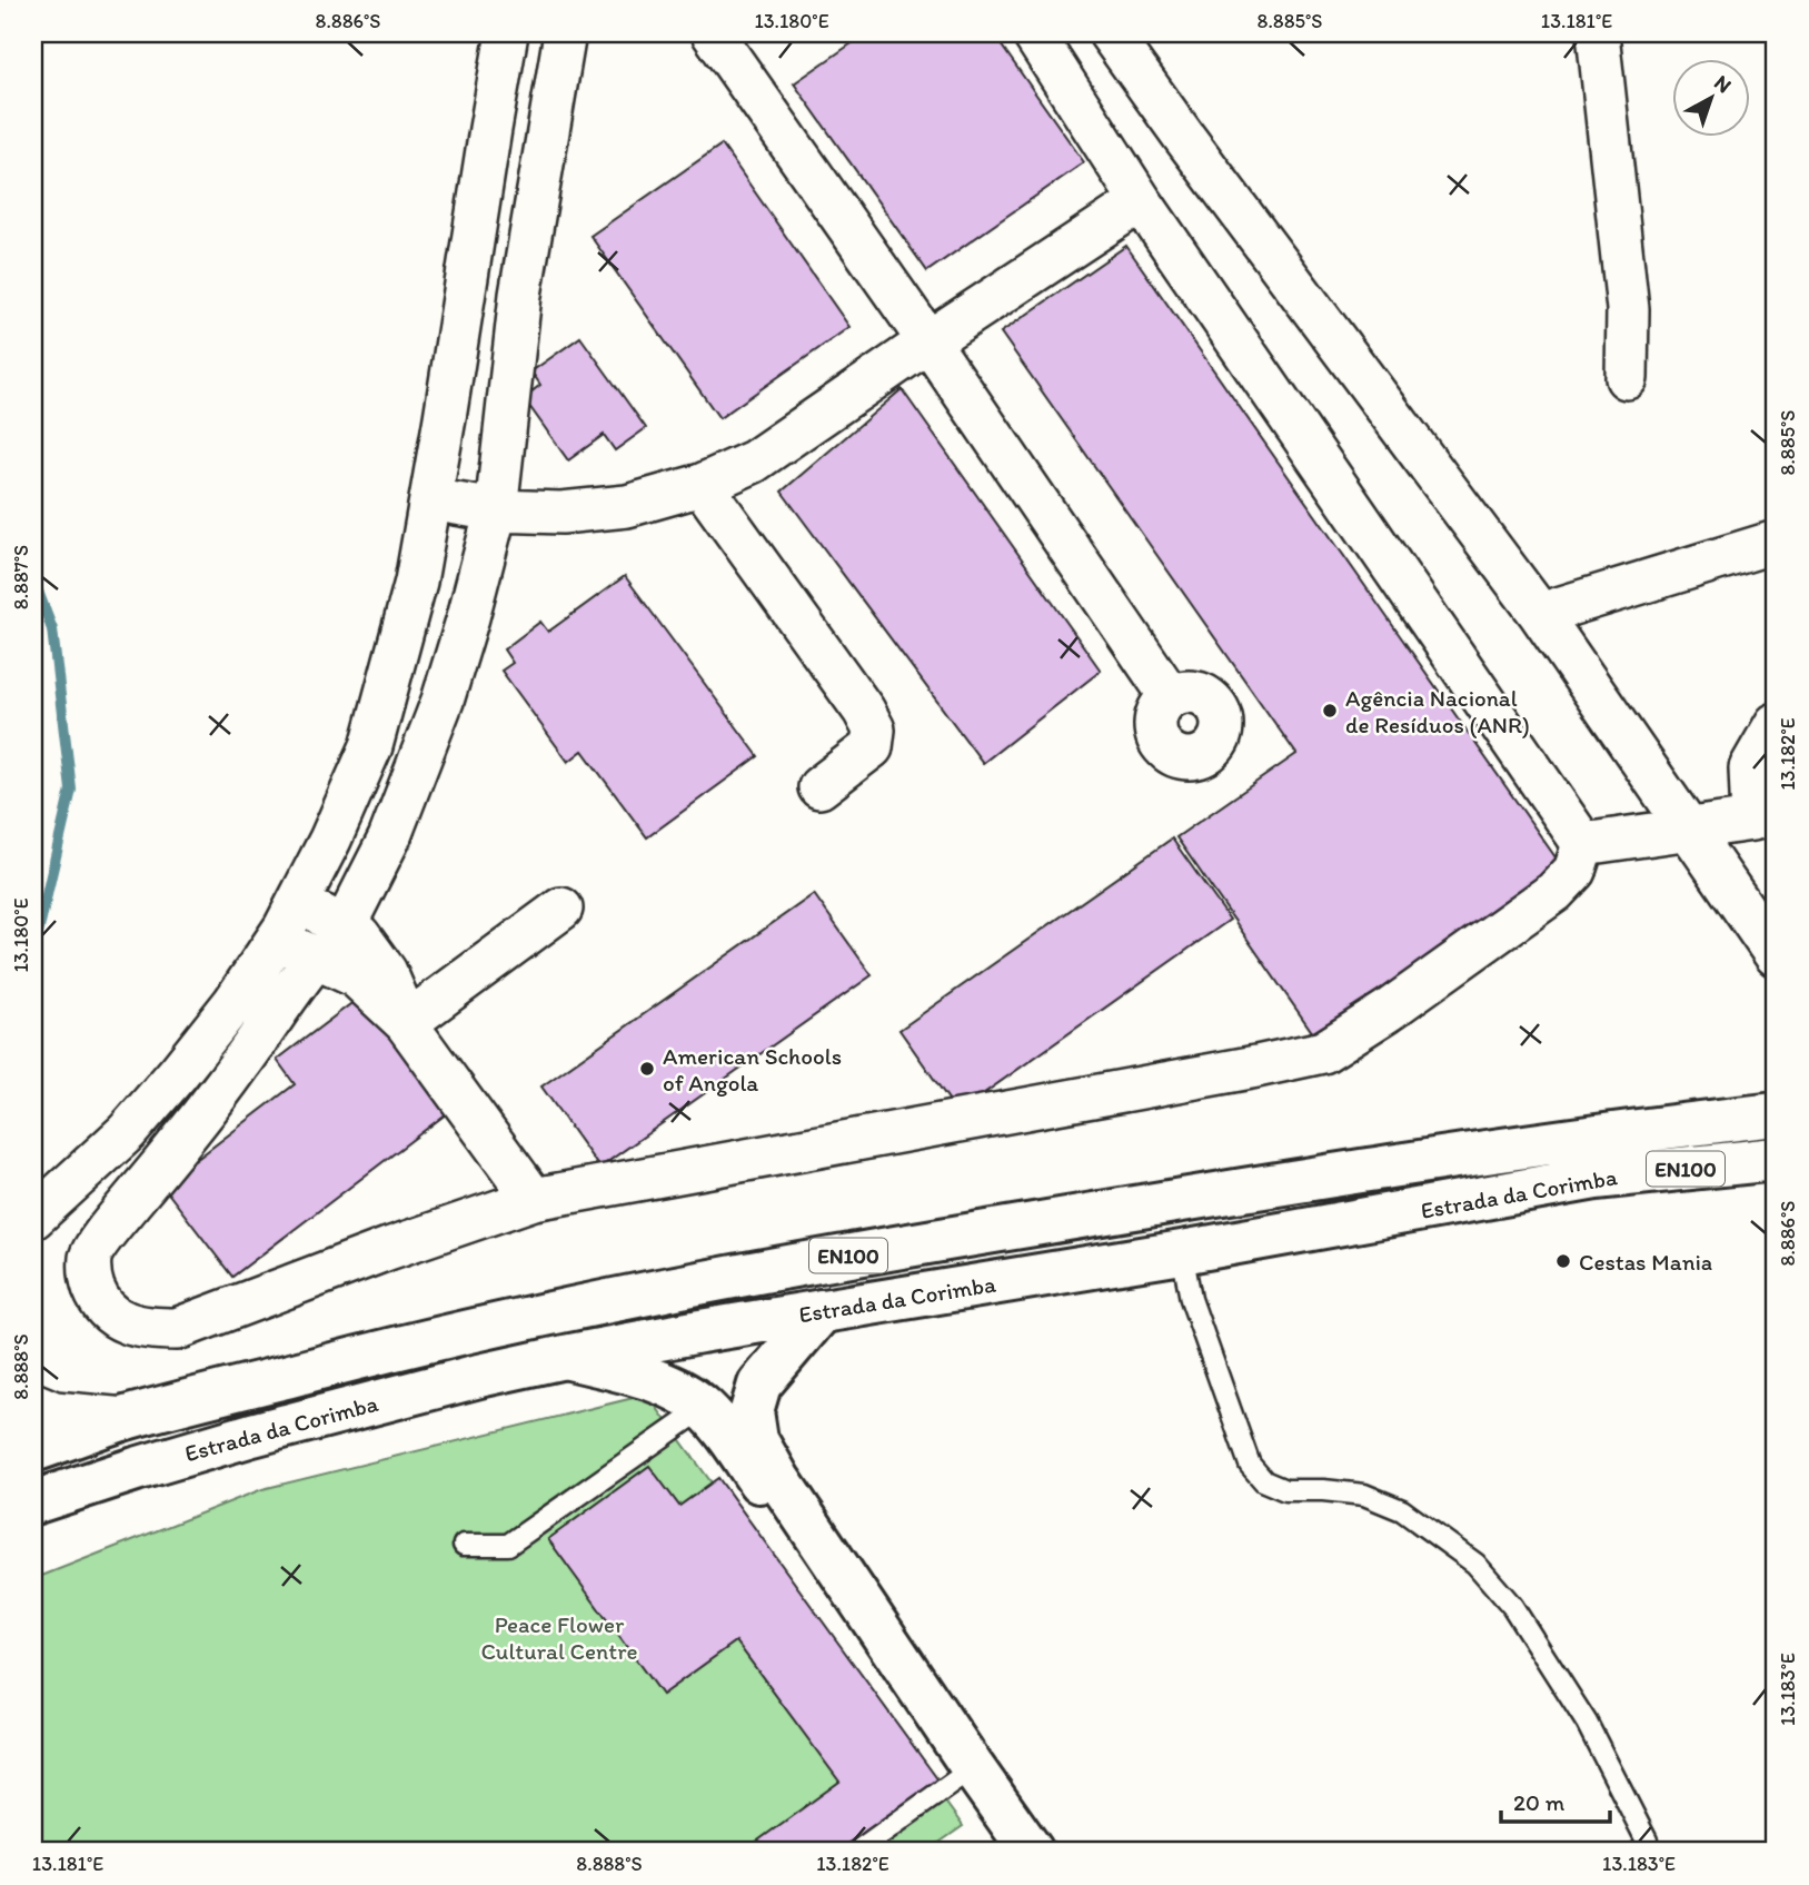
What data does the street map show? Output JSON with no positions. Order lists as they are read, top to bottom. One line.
{"streets":{"main road":["EN100","Estrada da Corimba"]},"parks":["Peace Flower Cultural Centre"],"places":["Agência Nacional de Resíduos (ANR)","American Schools of Angola","Cestas Mania"],"scale_bar":"20 m","north":"top right","coordinates":["8.886°S","13.180°E","8.885°S","13.181°E","8.887°S","13.182°E","8.888°S","13.183°E"]}
